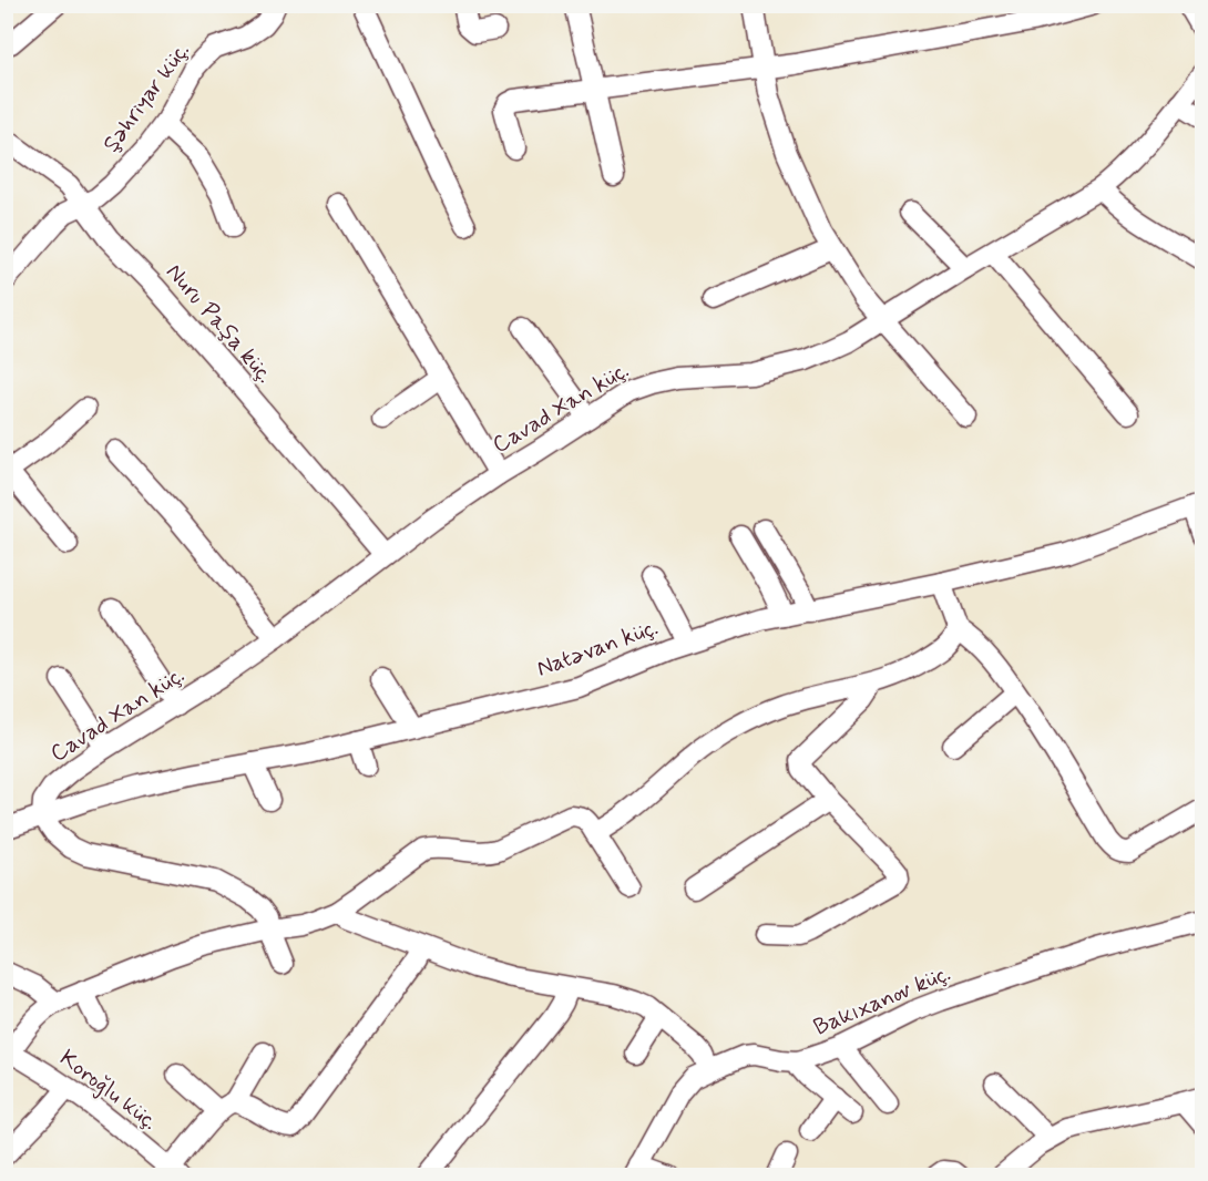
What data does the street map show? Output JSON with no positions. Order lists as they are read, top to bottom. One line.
{"streets":{"street":["Şəhriyar küç.","Nuru Paşa küç.","Cavad Xan küç.","Natəvan küç.","Bakıxanov küç.","Koroğlu küç."]},"crossings":[["Şəhriyar küç.","Nuru Paşa küç."],["Nuru Paşa küç.","Cavad Xan küç."],["Cavad Xan küç.","Natəvan küç."]]}
